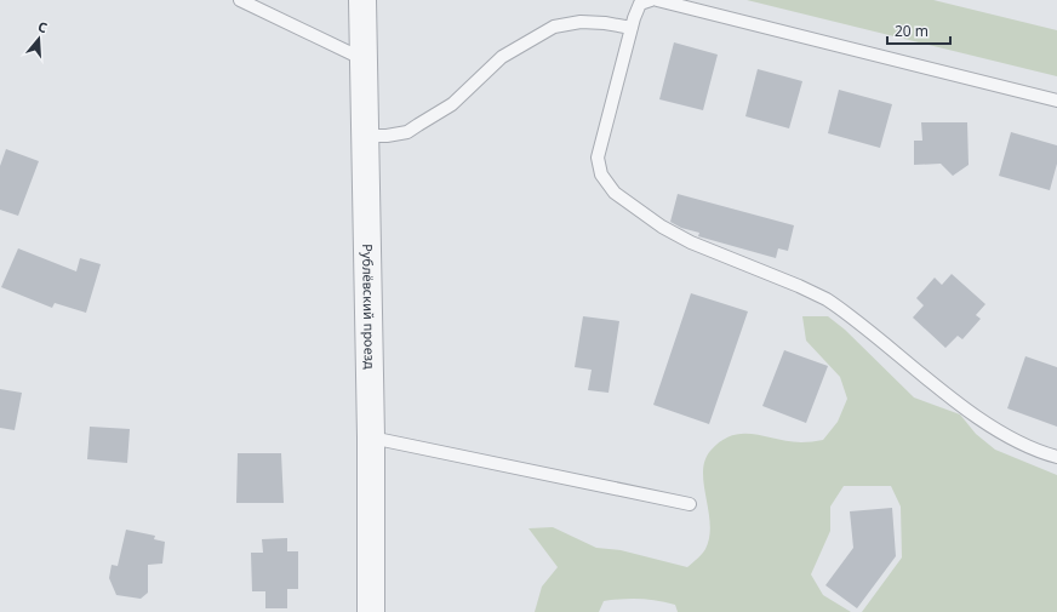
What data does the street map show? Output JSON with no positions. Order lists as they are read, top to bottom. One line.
{"streets":{"street":["Рублёвский проезд"]},"scale_bar":"20 m","north":"top"}
